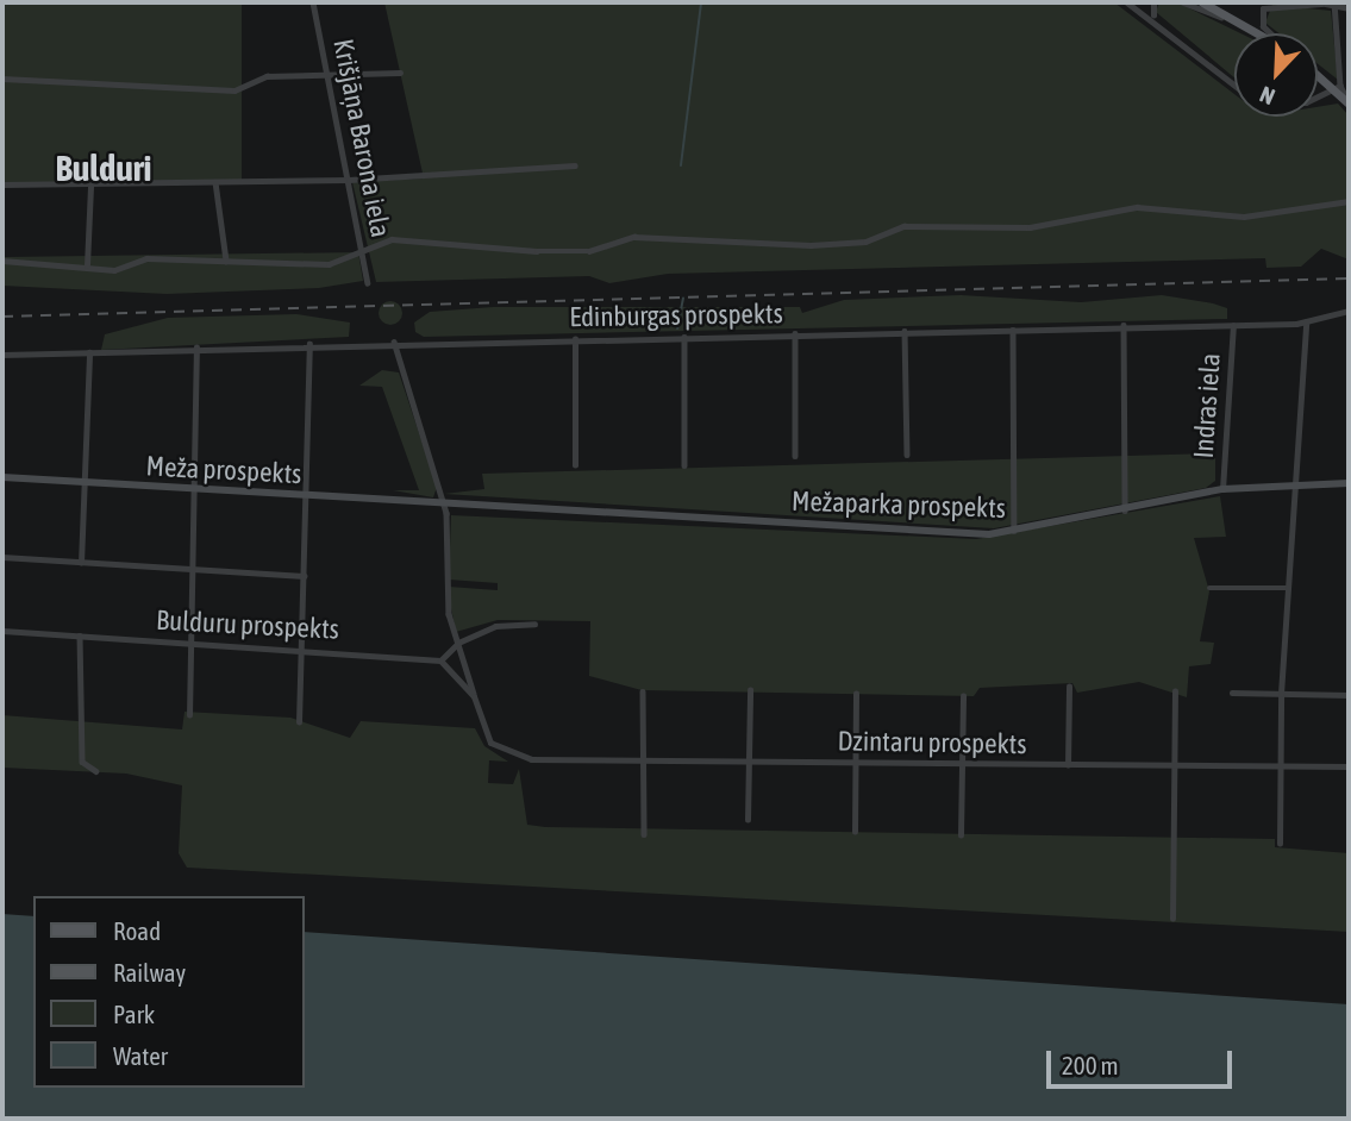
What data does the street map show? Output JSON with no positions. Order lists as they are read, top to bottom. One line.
{"streets":{"main road":["Meža prospekts","Mežaparka prospekts"],"street":["Krišjāņa Barona iela","Edinburgas prospekts","Indras iela","Bulduru prospekts","Dzintaru prospekts"]},"crossings":[["Edinburgas prospekts","Indras iela"],["Indras iela","Mežaparka prospekts"],["Meža prospekts","Mežaparka prospekts"]],"districts":["Bulduri"],"legend":["Road","Railway","Park","Water"],"scale_bar":"200 m","north":"bottom left"}
